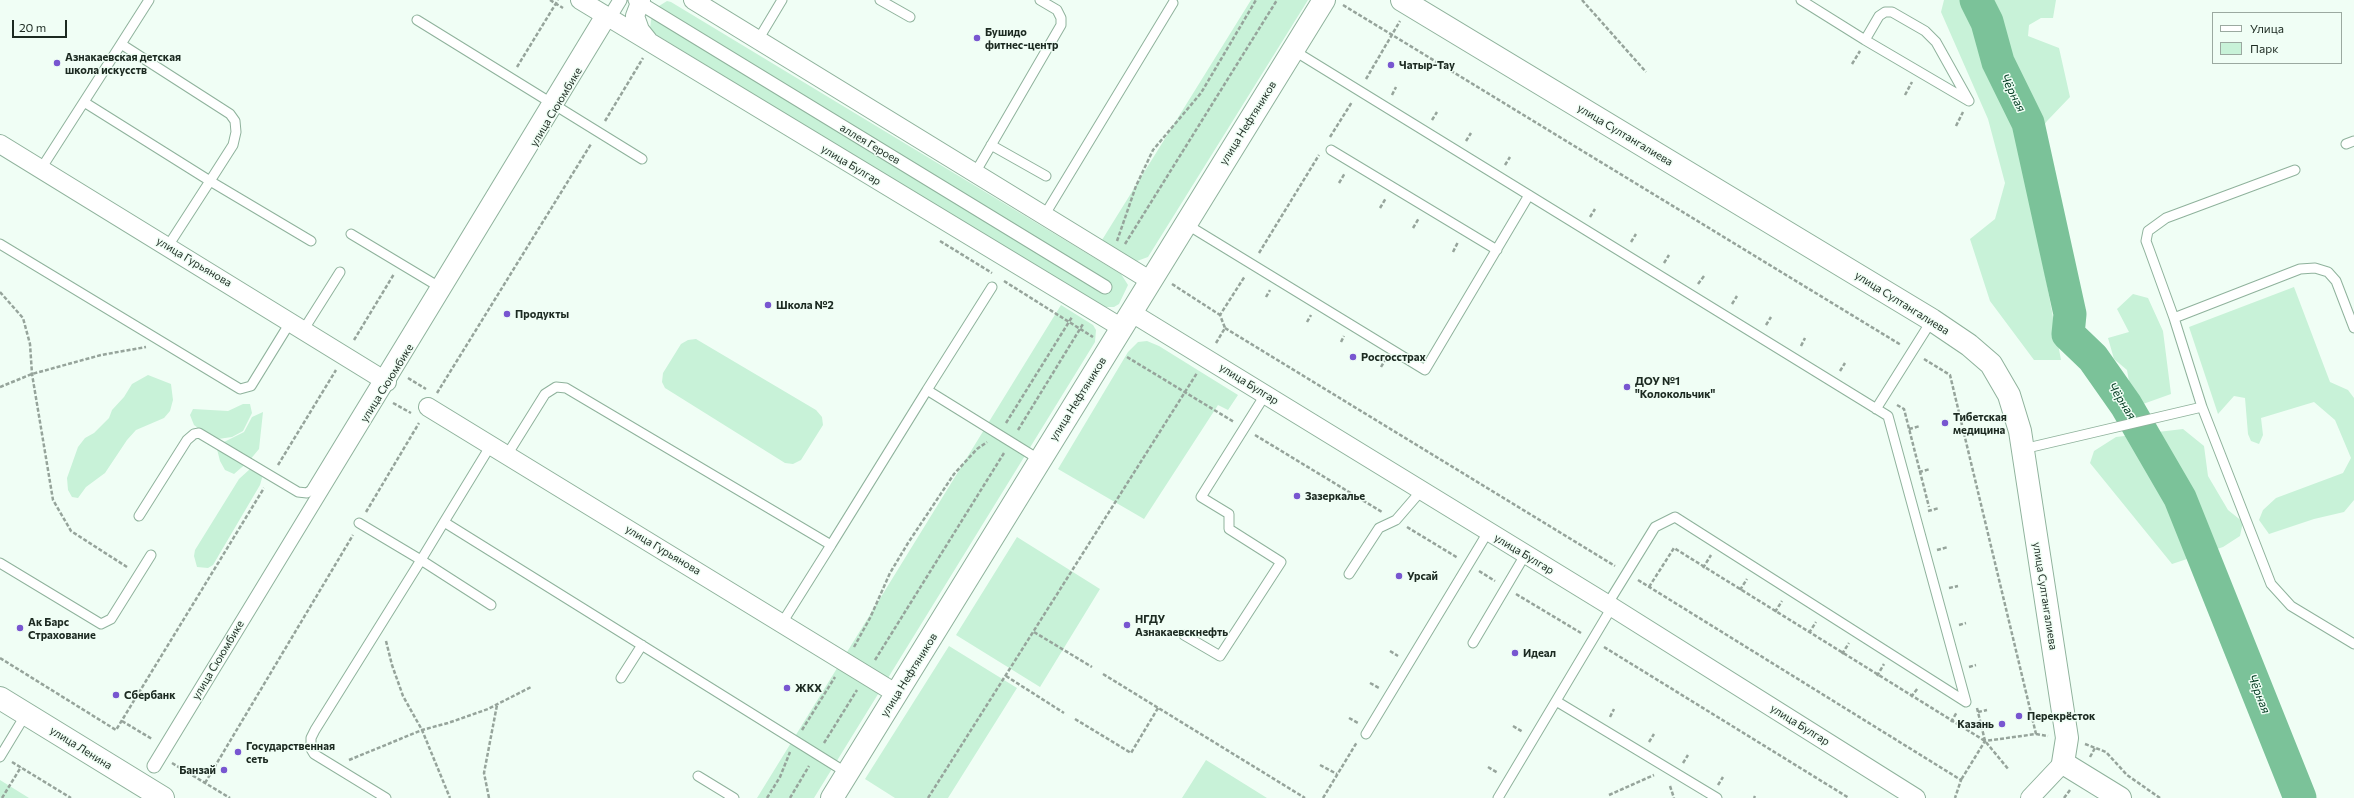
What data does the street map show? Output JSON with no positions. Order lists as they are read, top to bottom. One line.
{"streets":{"street":["улица Сююмбике","улица Нефтяников","улица Султангалиева","аллея Героев","улица Булгар","улица Гурьянова","улица Ленина"]},"crossings":[["улица Сююмбике","улица Булгар"],["улица Сююмбике","улица Гурьянова"],["улица Нефтяников","улица Булгар"],["улица Нефтяников","улица Гурьянова"]],"water":["Чёрная"],"places":["Бушидо фитнес-центр","Азнакаевская детская школа искусств","Чатыр-Тау","Школа №2","Продукты","Росгосстрах","ДОУ №1 \"Колокольчик\"","Тибетская медицина","Зазеркалье","Урсай","НГДУ Азнакаевскнефть","Ак Барс Страхование","Идеал","ЖКХ","Сбербанк","Перекрёсток","Казань","Государственная сеть","Банзай"],"legend":["Улица","Парк"],"scale_bar":"20 m"}
